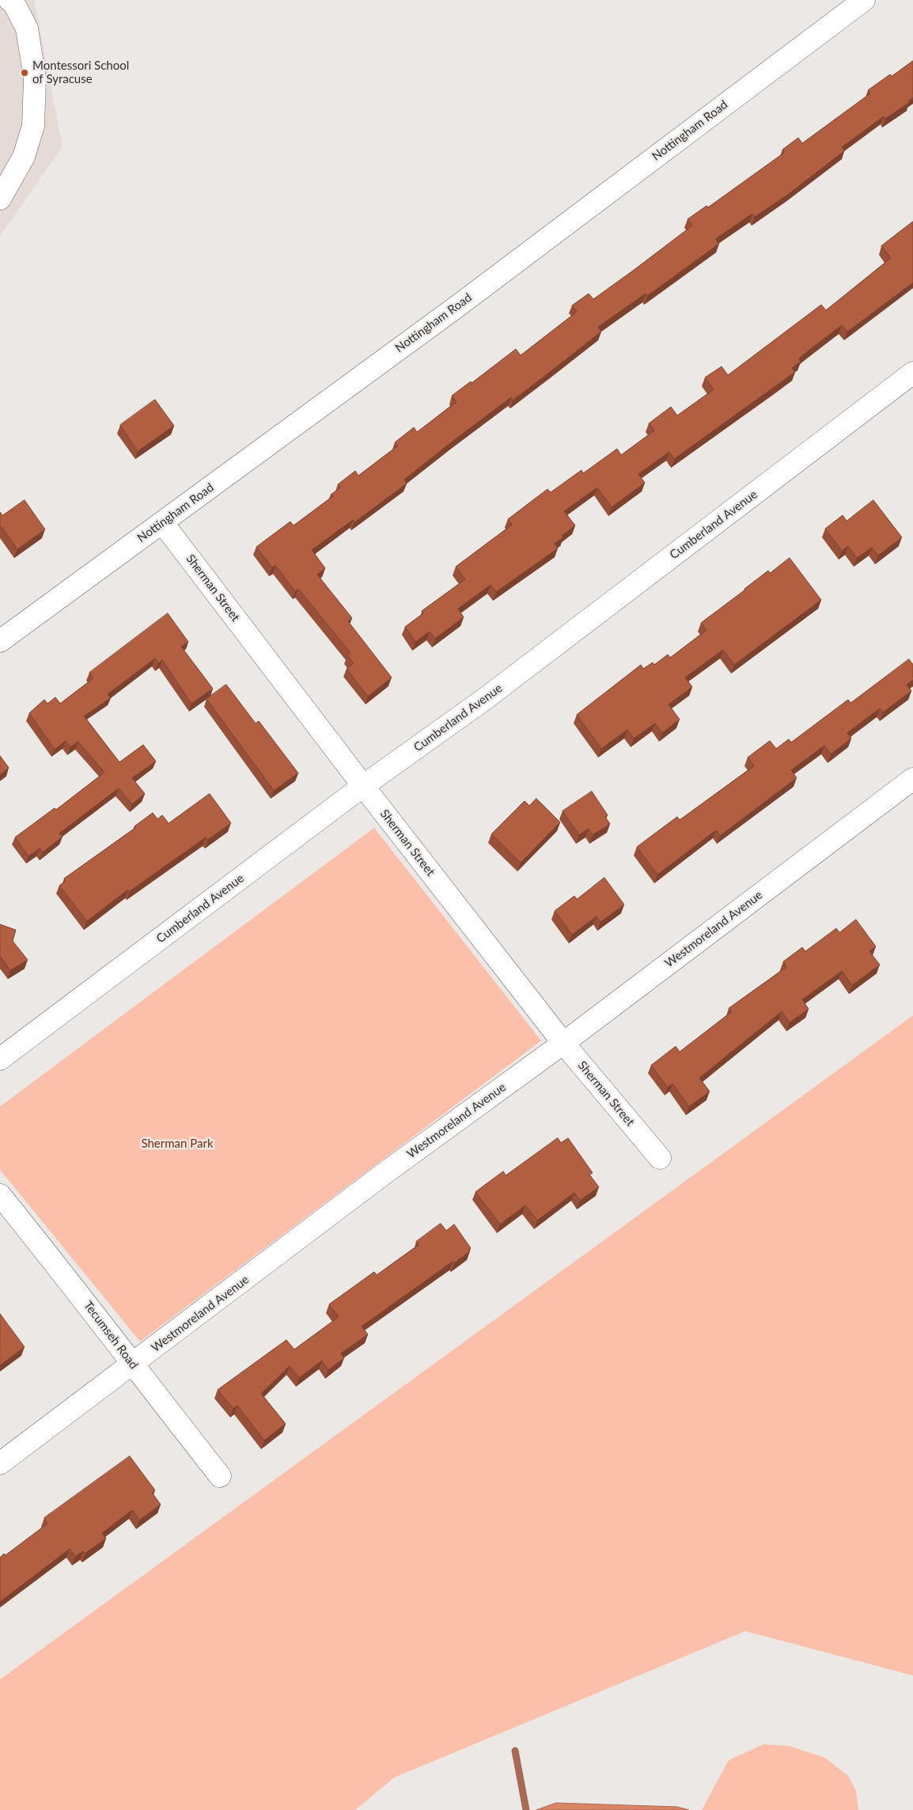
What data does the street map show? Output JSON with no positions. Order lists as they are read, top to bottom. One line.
{"streets":{"street":["Nottingham Road","Cumberland Avenue","Sherman Street","Westmoreland Avenue","Tecumseh Road"]},"crossings":[["Nottingham Road","Sherman Street"],["Cumberland Avenue","Sherman Street"],["Sherman Street","Westmoreland Avenue"],["Westmoreland Avenue","Tecumseh Road"]],"parks":["Sherman Park"],"places":["Montessori School of Syracuse"]}
